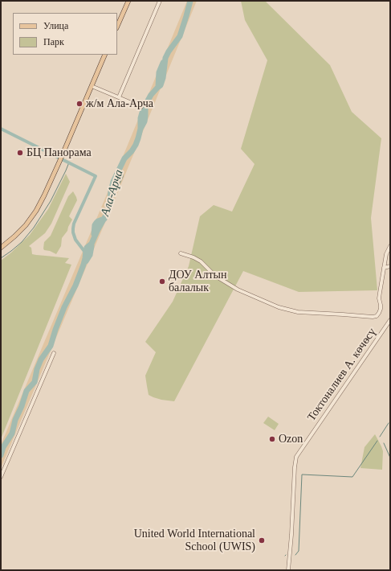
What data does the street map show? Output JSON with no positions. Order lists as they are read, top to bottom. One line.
{"streets":{"street":["Токтоналиев А. көчөсү"]},"water":["Ала-Арча"],"places":["ж/м Ала-Арча","БЦ Панорама","ДОУ Алтын балалык","Ozon","United World International School (UWIS)"],"legend":["Улица","Парк"]}
